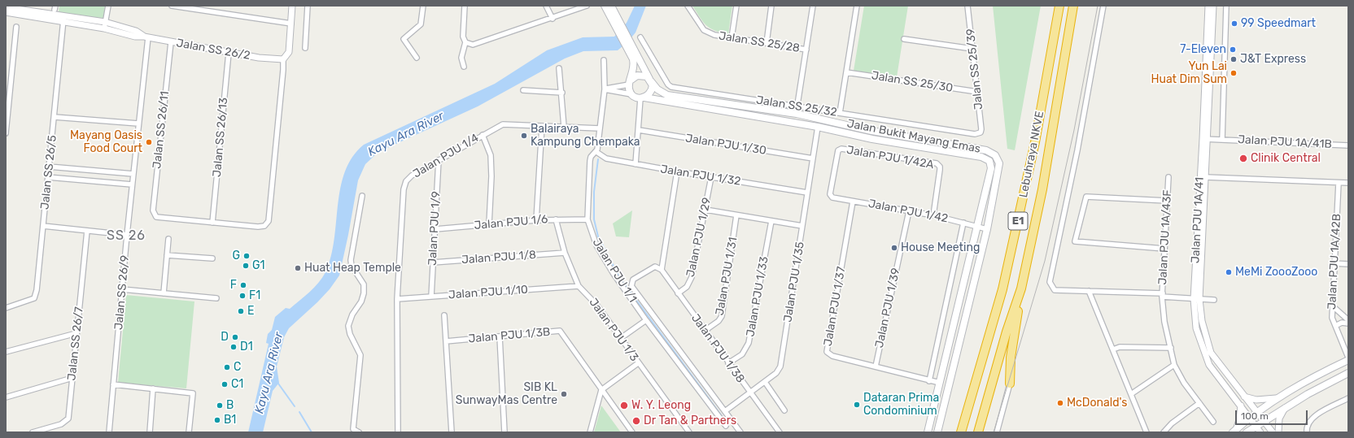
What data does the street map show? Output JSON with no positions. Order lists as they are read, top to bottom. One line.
{"streets":{"highway":["Lebuhraya NKVE","E1"],"main road":["Jalan Bukit Mayang Emas"],"street":["Jalan SS 25/28","Jalan SS 26/2","Jalan SS 25/39","Jalan SS 25/30","Jalan SS 25/32","Jalan SS 26/11","Jalan SS 26/13","Jalan PJU 1A/41B","Jalan PJU 1/30","Jalan PJU 1/4","Jalan PJU 1/42A","Jalan SS 26/5","Jalan PJU 1/32","Jalan PJU 1/42","Jalan PJU 1A/41","Jalan PJU 1/6","Jalan PJU 1/9","Jalan PJU 1/29","Jalan PJU 1A/43F","Jalan PJU 1/8","Jalan PJU 1A/42B","Jalan PJU 1/1","Jalan PJU 1/31","Jalan PJU 1/35","Jalan SS 26/9","Jalan PJU 1/10","Jalan PJU 1/33","Jalan PJU 1/37","Jalan PJU 1/39","Jalan PJU 1/3","Jalan PJU 1/3B","Jalan SS 26/7","Jalan PJU 1/38"]},"crossings":[["Jalan SS 26/2","Jalan SS 26/11"],["Jalan SS 26/2","Jalan SS 26/13"],["Jalan SS 26/2","Jalan SS 26/5"],["Jalan SS 26/2","Jalan SS 26/9"],["Jalan SS 25/39","Jalan SS 25/30"],["Jalan SS 25/39","Jalan SS 25/32"],["Jalan SS 25/32","Jalan Bukit Mayang Emas"],["Jalan SS 26/11","Jalan SS 26/13"],["Jalan Bukit Mayang Emas","Jalan PJU 1/42"],["Jalan Bukit Mayang Emas","Jalan PJU 1/35"],["Jalan Bukit Mayang Emas","Jalan PJU 1/37"],["Jalan PJU 1A/41B","Jalan PJU 1A/41"],["Jalan PJU 1/30","Jalan PJU 1/35"],["Jalan PJU 1/4","Jalan PJU 1/9"],["Jalan PJU 1/4","Jalan PJU 1/1"],["Jalan PJU 1/4","Jalan PJU 1/10"],["Jalan PJU 1/42A","Jalan PJU 1/42"],["Jalan PJU 1/32","Jalan PJU 1/29"],["Jalan PJU 1/32","Jalan PJU 1/1"],["Jalan PJU 1/32","Jalan PJU 1/35"],["Jalan PJU 1/42","Jalan PJU 1/37"],["Jalan PJU 1/42","Jalan PJU 1/39"],["Jalan PJU 1/6","Jalan PJU 1/9"],["Jalan PJU 1/6","Jalan PJU 1/1"],["Jalan PJU 1/6","Jalan PJU 1/3"],["Jalan PJU 1/9","Jalan PJU 1/8"],["Jalan PJU 1/9","Jalan PJU 1/10"],["Jalan PJU 1/29","Jalan PJU 1/38"],["Jalan PJU 1/8","Jalan PJU 1/3"],["Jalan PJU 1/1","Jalan PJU 1/35"],["Jalan PJU 1/1","Jalan PJU 1/38"],["Jalan PJU 1/31","Jalan PJU 1/38"],["Jalan PJU 1/35","Jalan PJU 1/38"],["Jalan PJU 1/10","Jalan PJU 1/3"],["Jalan PJU 1/33","Jalan PJU 1/38"],["Jalan PJU 1/37","Jalan PJU 1/39"]],"districts":["SS 26"],"water":["Kayu Ara River"],"places":["99 Speedmart","7-Eleven","J&T Express","Yun Lai Huat Dim Sum","Balairaya Kampung Chempaka","Mayang Oasis Food Court","Clinik Central","House Meeting","G","G1","Huat Heap Temple","MeMi ZoooZooo","F","F1","E","D","D1","C","C1","SIB KL SunwayMas Centre","McDonald's","Dataran Prima Condominium","B","W. Y. Leong","B1","Dr Tan & Partners"],"scale_bar":"100 m"}
